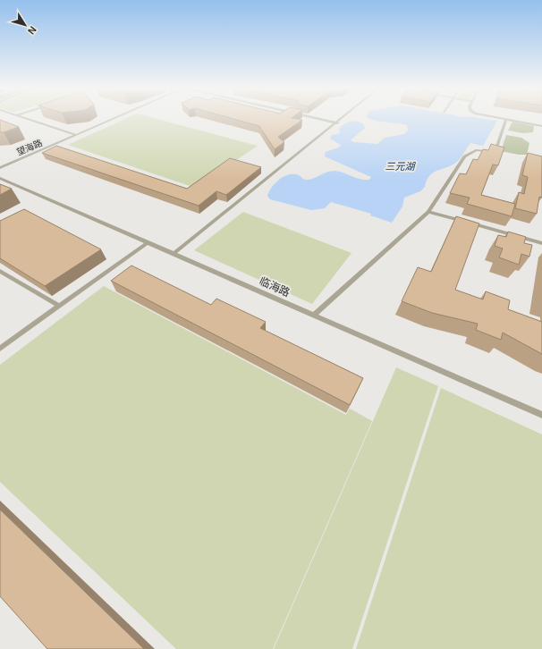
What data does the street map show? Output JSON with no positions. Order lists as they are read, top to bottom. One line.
{"streets":{"lane":["望海路","临海路"]},"water":["三元湖"],"north":"bottom right"}
